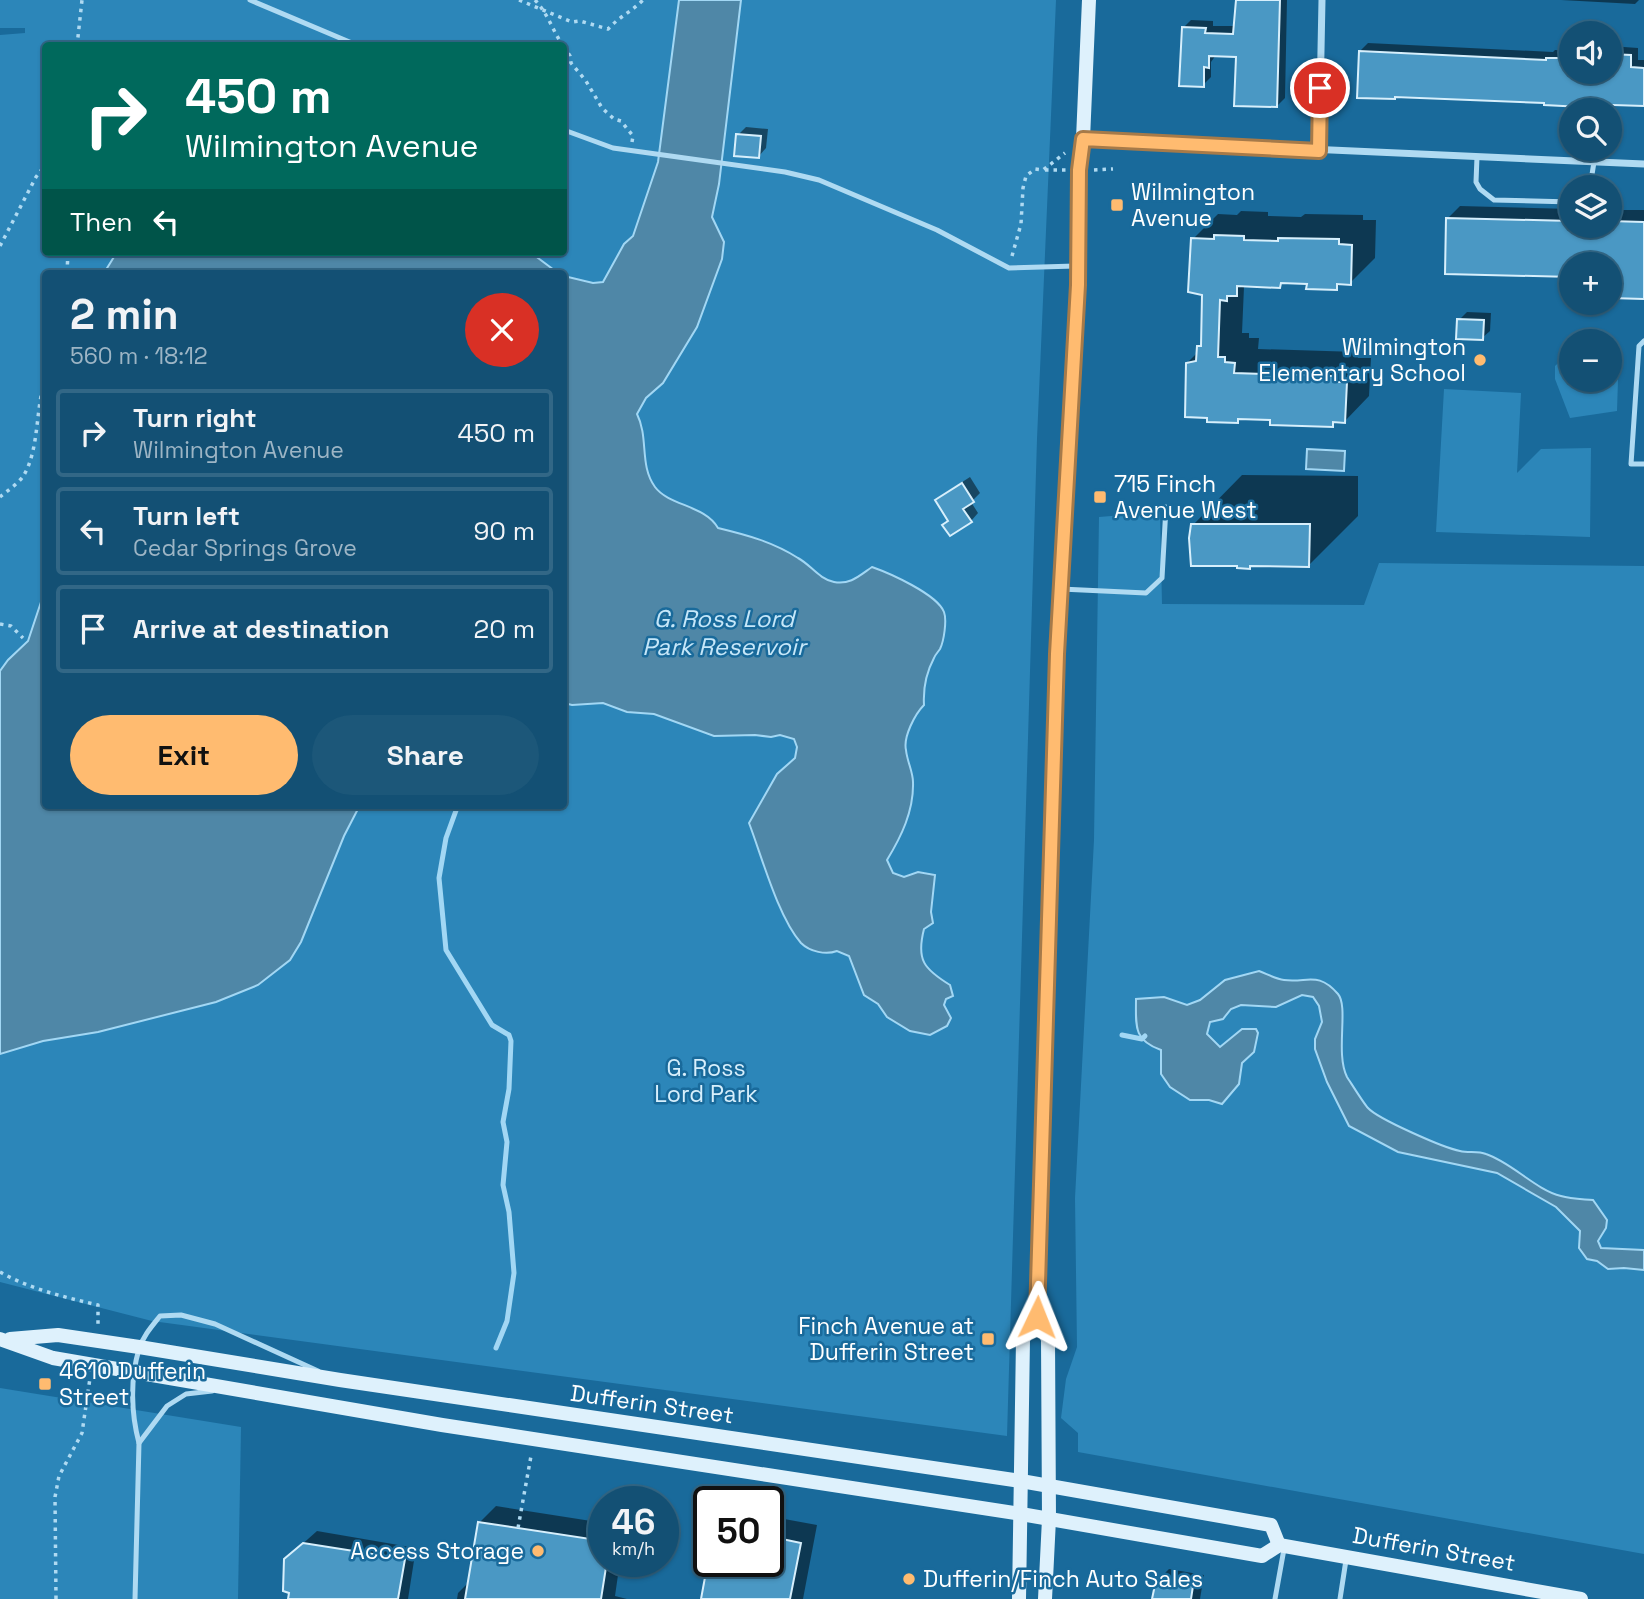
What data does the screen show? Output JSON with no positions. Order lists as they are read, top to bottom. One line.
{"streets":{"main road":["Dufferin Street"]},"water":["G. Ross Lord Park Reservoir"],"parks":["G. Ross Lord Park"],"places":{"transit":["Wilmington Avenue","715 Finch Avenue West","Finch Avenue at Dufferin Street","4610 Dufferin Street"],"other":["Wilmington Elementary School","Access Storage","Dufferin/Finch Auto Sales"]},"page":{"map_buttons":["+","−"],"turn":["450 m","Wilmington Avenue"],"then":"Then","heading":["2 min","560 m · 18:12"],"list":[{"name":"Turn right","note":"Wilmington Avenue","value":"450 m"},{"name":"Turn left","note":"Cedar Springs Grove","value":"90 m"},{"name":"Arrive at destination","value":"20 m"}],"buttons":["Exit","Share"],"speed":"46 km/h","limit":"50"}}
